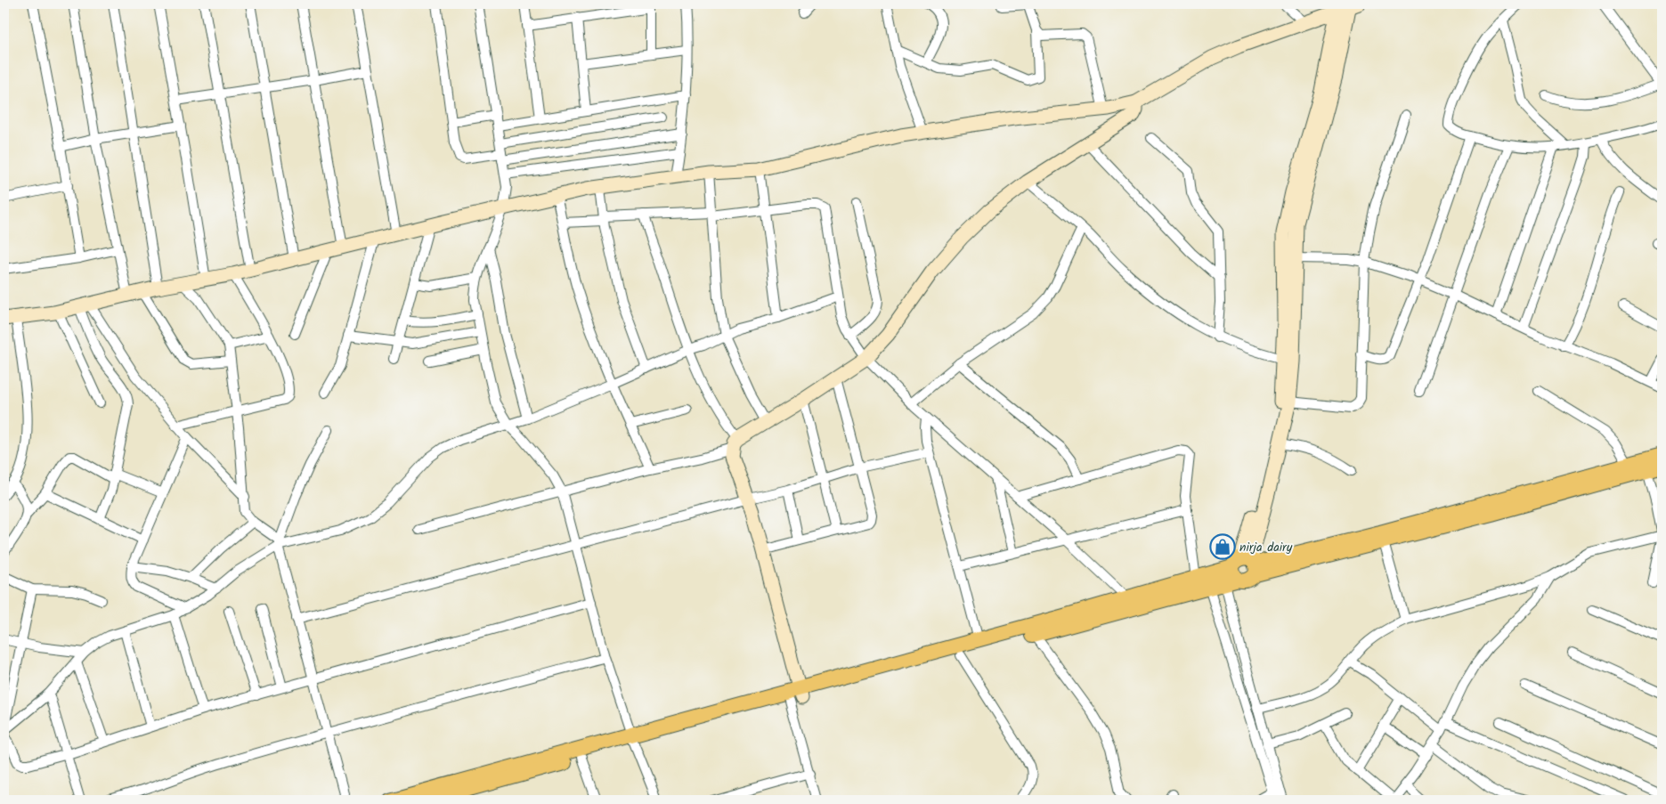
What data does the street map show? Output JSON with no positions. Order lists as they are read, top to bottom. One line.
{"places":{"shop":["nirja dairy"]}}
